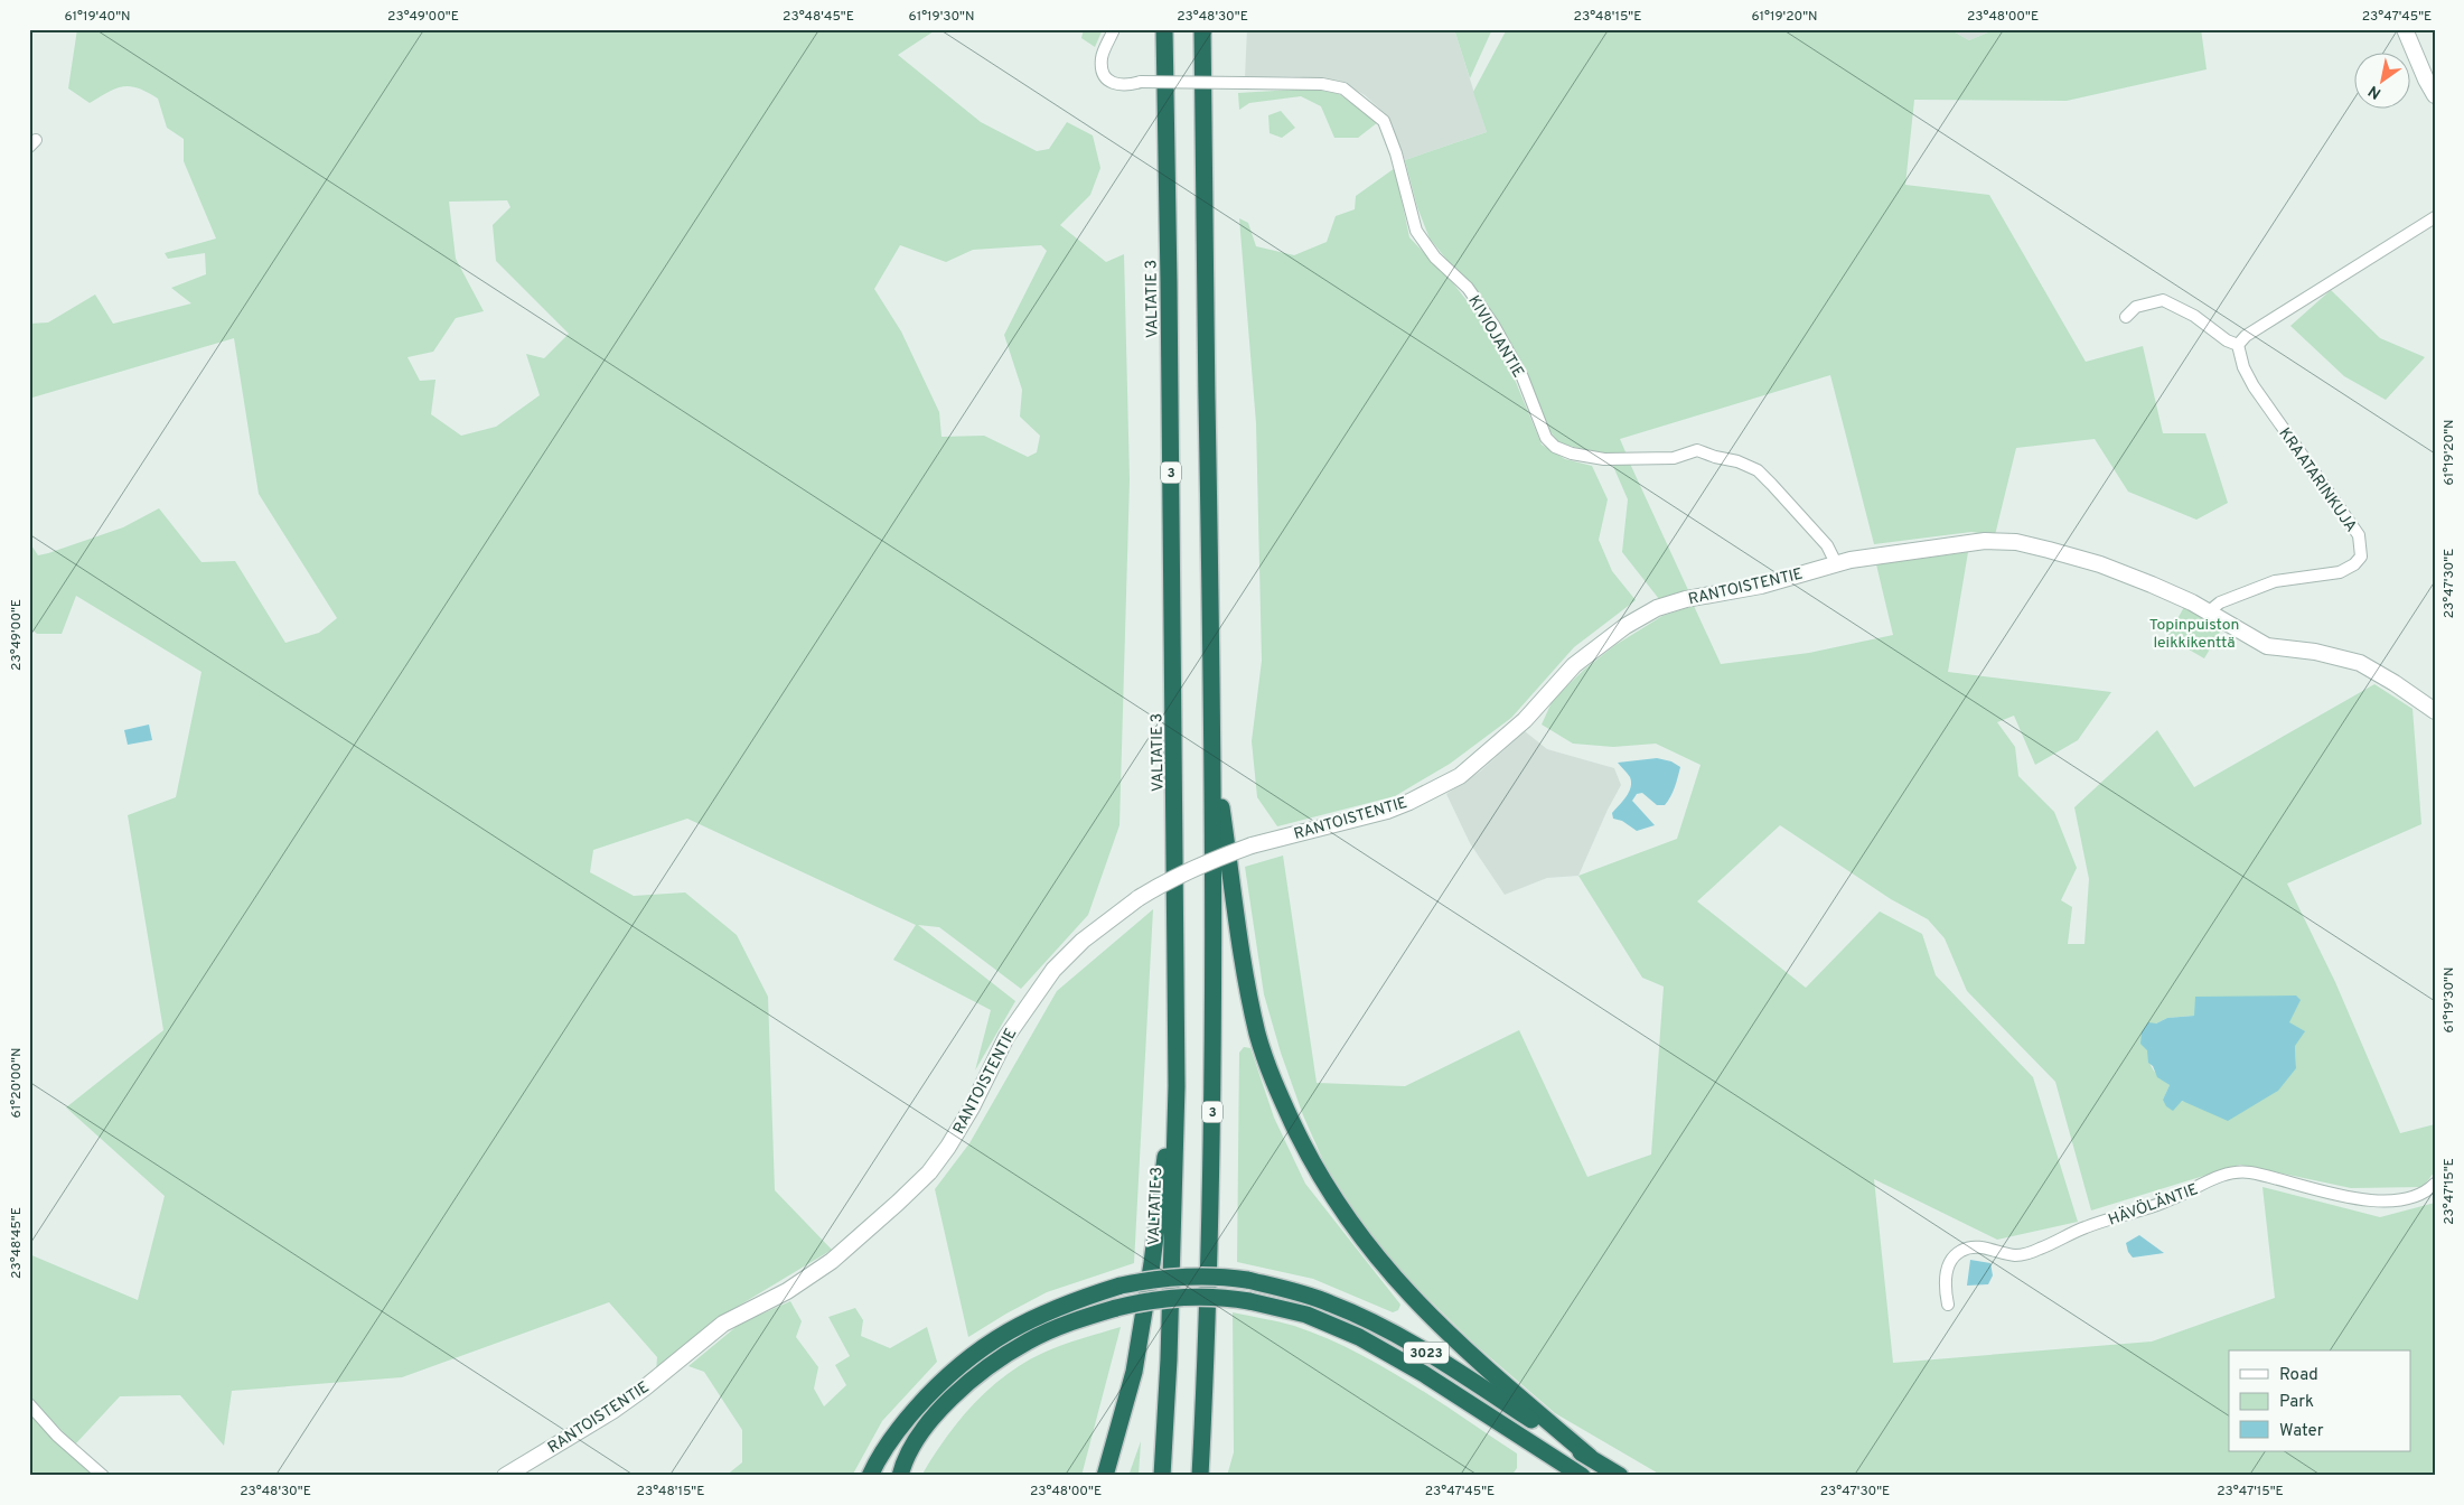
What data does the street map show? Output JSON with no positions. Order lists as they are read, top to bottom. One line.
{"streets":{"highway":["VALTATIE 3","3","3023"],"street":["KIVIOJANTIE","KRAATARINKUJA","RANTOISTENTIE","HÄVÖLÄNTIE"]},"crossings":[["KIVIOJANTIE","RANTOISTENTIE"],["KRAATARINKUJA","RANTOISTENTIE"]],"parks":["Topinpuiston leikkikenttä"],"legend":["Road","Park","Water"],"north":"bottom left","coordinates":["61°19'40\"N","23°49'00\"E","23°48'45\"E","61°19'30\"N","23°48'30\"E","23°48'15\"E","61°19'20\"N","23°48'00\"E","23°47'45\"E","23°47'30\"E","61°20'00\"N","23°47'15\"E"]}
